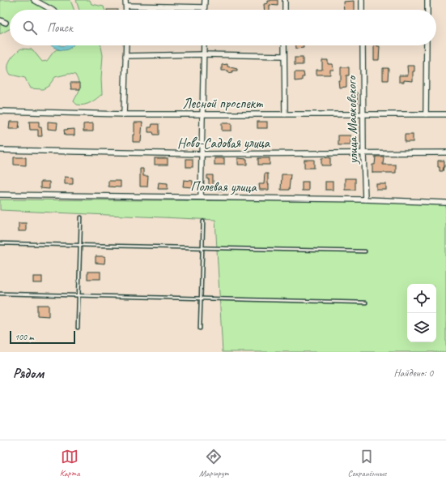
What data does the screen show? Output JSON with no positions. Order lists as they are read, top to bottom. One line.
{"streets":{"street":["Лесной проспект","улица Маяковского","Ново-Садовая улица","Полевая улица"]},"crossings":[["Лесной проспект","улица Маяковского"],["улица Маяковского","Ново-Садовая улица"],["улица Маяковского","Полевая улица"]],"scale_bar":"100 m","page":{"search":"Поиск","scale":"100 m","heading":["Рядом","Найдено: 0"],"nav":["Карта","Маршрут","Сохранённые"]}}
